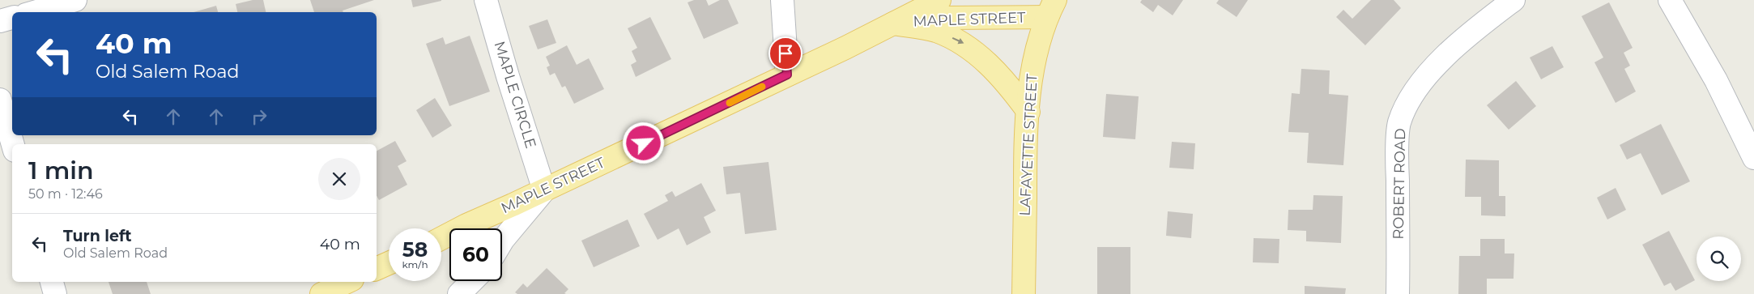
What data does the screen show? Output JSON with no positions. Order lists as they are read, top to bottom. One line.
{"streets":{"main road":["MAPLE STREET","LAFAYETTE STREET"],"street":["MAPLE CIRCLE","ROBERT ROAD"]},"crossings":[["MAPLE STREET","MAPLE CIRCLE"],["MAPLE STREET","LAFAYETTE STREET"]],"page":{"turn":["40 m","Old Salem Road"],"heading":["1 min","50 m · 12:46"],"list":[{"name":"Turn left","note":"Old Salem Road","value":"40 m"}],"speed":"58 km/h","limit":"60"}}
